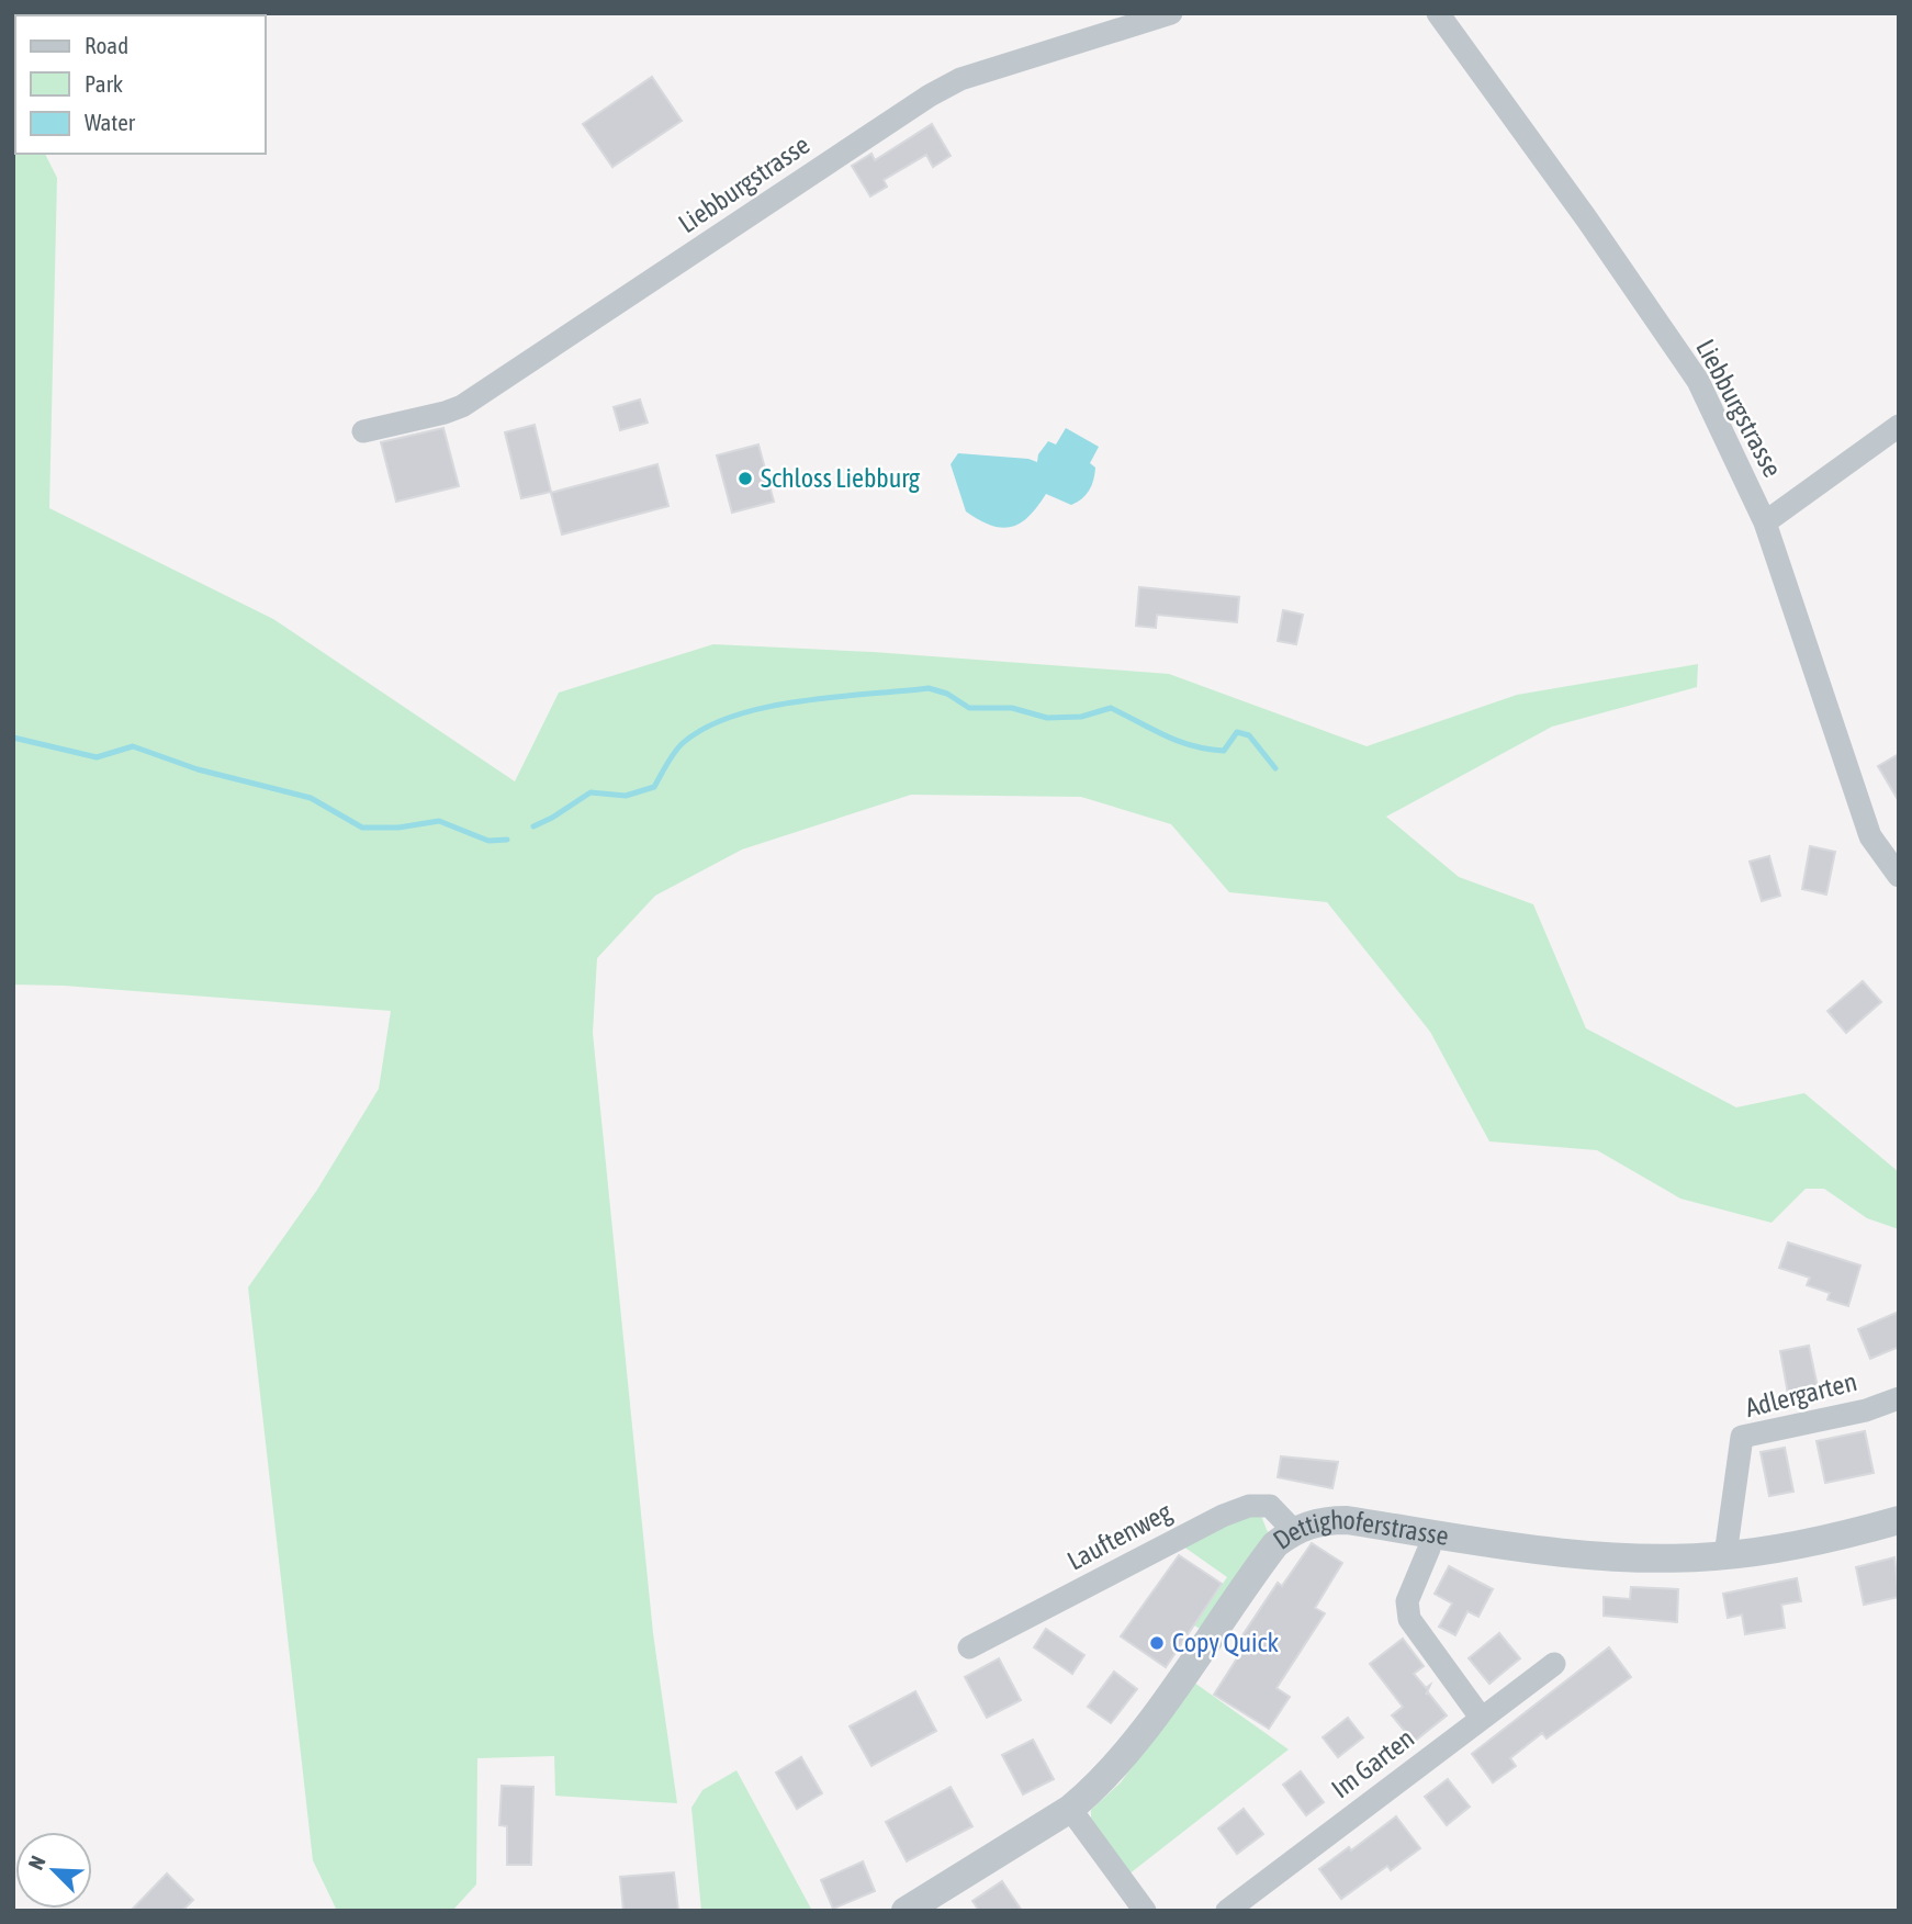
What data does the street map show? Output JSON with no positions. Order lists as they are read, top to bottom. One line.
{"streets":{"street":["Liebburgstrasse","Adlergarten","Lauftenweg","Dettighoferstrasse","Im Garten"]},"crossings":[["Adlergarten","Dettighoferstrasse"],["Lauftenweg","Dettighoferstrasse"]],"places":["Schloss Liebburg","Copy Quick"],"legend":["Road","Park","Water"],"north":"top left"}
